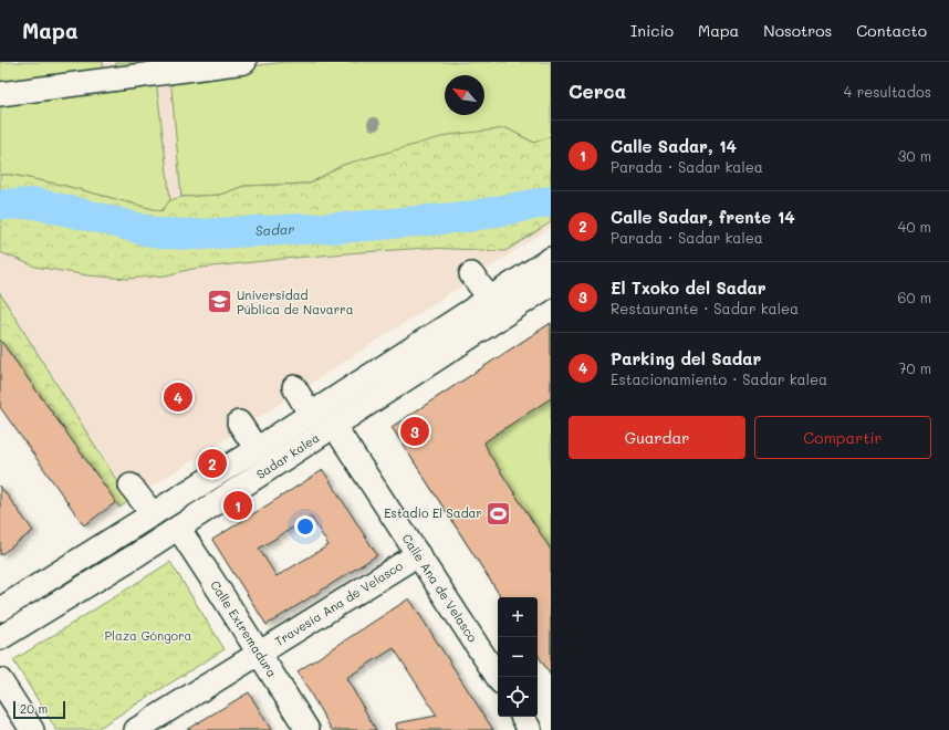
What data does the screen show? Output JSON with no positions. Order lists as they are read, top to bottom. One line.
{"streets":{"street":["Sadar kalea","Calle Ana de Velasco","Travesía Ana de Velasco","Calle Extremadura"]},"crossings":[["Sadar kalea","Calle Ana de Velasco"],["Sadar kalea","Calle Extremadura"],["Calle Ana de Velasco","Travesía Ana de Velasco"],["Travesía Ana de Velasco","Calle Extremadura"]],"water":["Sadar"],"parks":["Plaza Góngora"],"places":{"school or university":["Universidad Pública de Navarra"],"sports":["Estadio El Sadar"]},"scale_bar":"20 m","north":"top left","page":{"header":"Mapa","nav":["Inicio","Mapa","Nosotros","Contacto"],"heading":["Cerca","4 resultados"],"list":[{"mark":"1","name":"Calle Sadar, 14","note":"Parada · Sadar kalea","value":"30 m"},{"mark":"2","name":"Calle Sadar, frente 14","note":"Parada · Sadar kalea","value":"40 m"},{"mark":"3","name":"El Txoko del Sadar","note":"Restaurante · Sadar kalea","value":"60 m"},{"mark":"4","name":"Parking del Sadar","note":"Estacionamiento · Sadar kalea","value":"70 m"}],"pins":["4","3","2","1"],"buttons":["Guardar","Compartir"],"map_buttons":["+","−"],"scale":"20 m"}}
